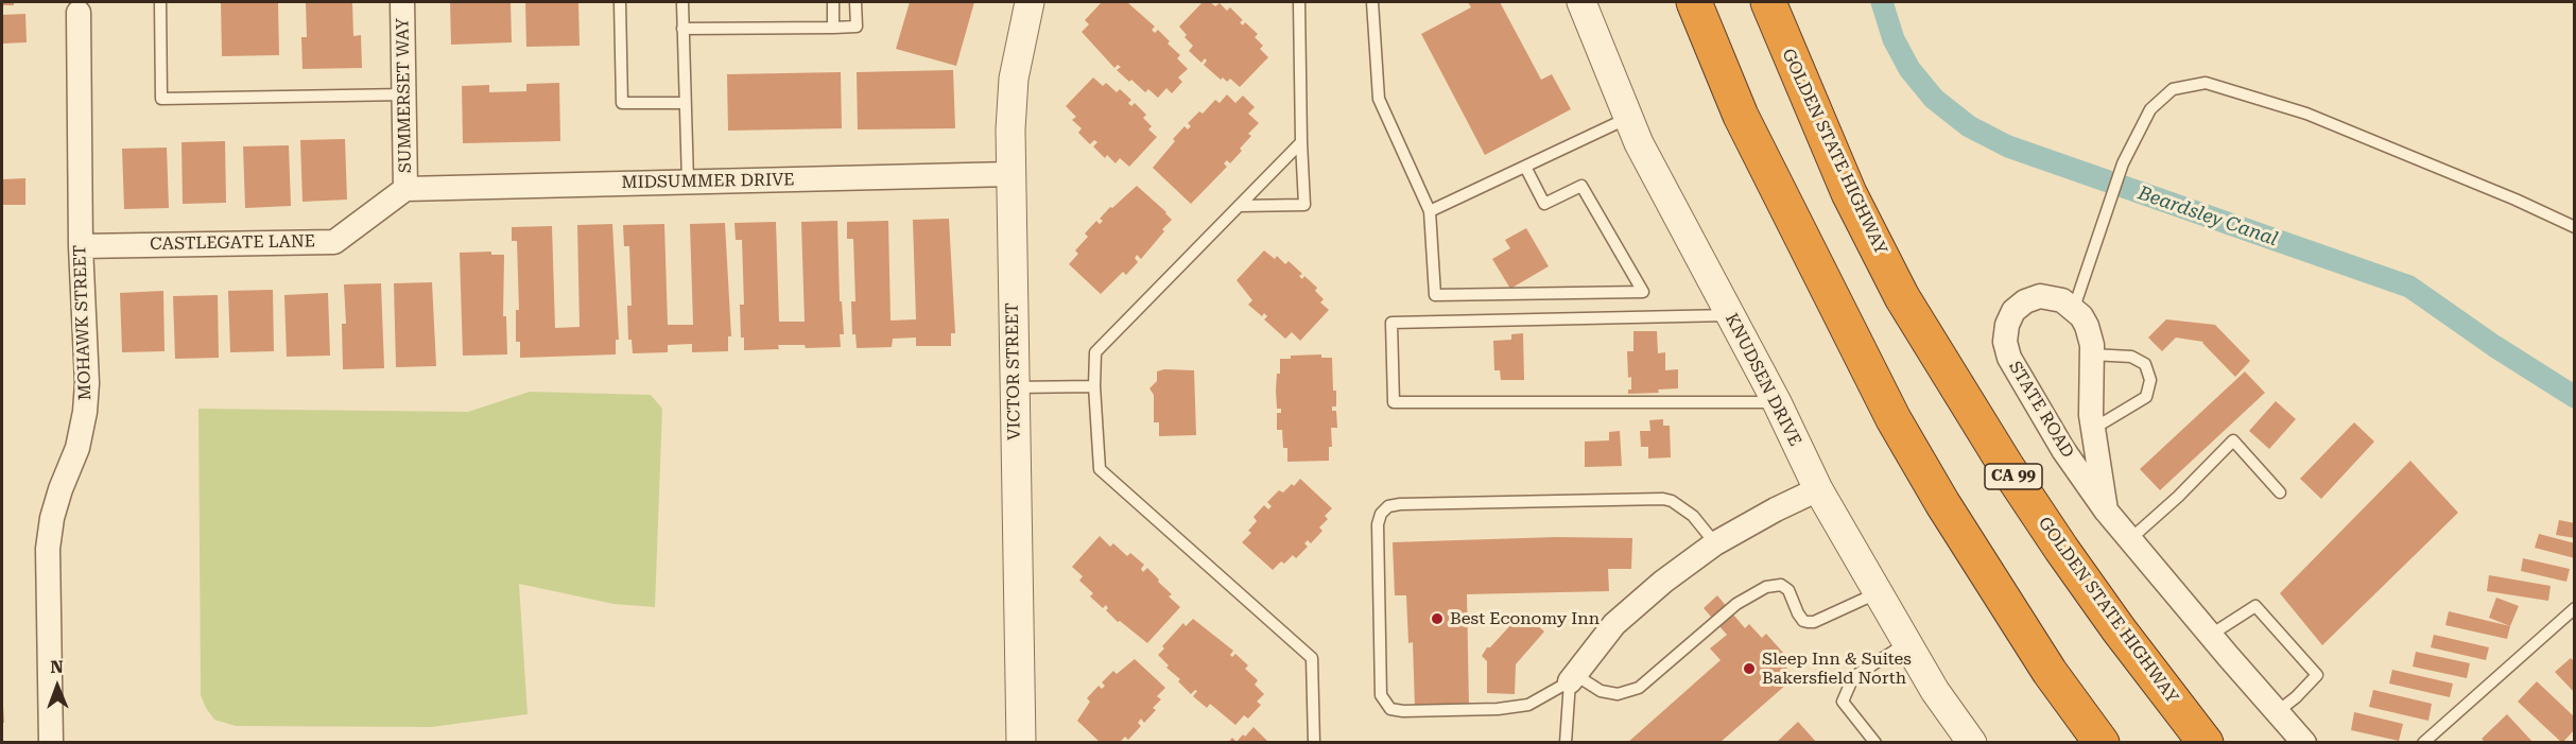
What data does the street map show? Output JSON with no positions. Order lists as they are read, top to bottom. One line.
{"streets":{"highway":["GOLDEN STATE HIGHWAY","CA 99"],"street":["SUMMERSET WAY","MIDSUMMER DRIVE","CASTLEGATE LANE","MOHAWK STREET","VICTOR STREET","KNUDSEN DRIVE","STATE ROAD"]},"crossings":[["SUMMERSET WAY","MIDSUMMER DRIVE"],["SUMMERSET WAY","CASTLEGATE LANE"],["MIDSUMMER DRIVE","CASTLEGATE LANE"],["MIDSUMMER DRIVE","VICTOR STREET"],["CASTLEGATE LANE","MOHAWK STREET"]],"water":["Beardsley Canal"],"places":["Best Economy Inn","Sleep Inn & Suites Bakersfield North"],"north":"top"}
